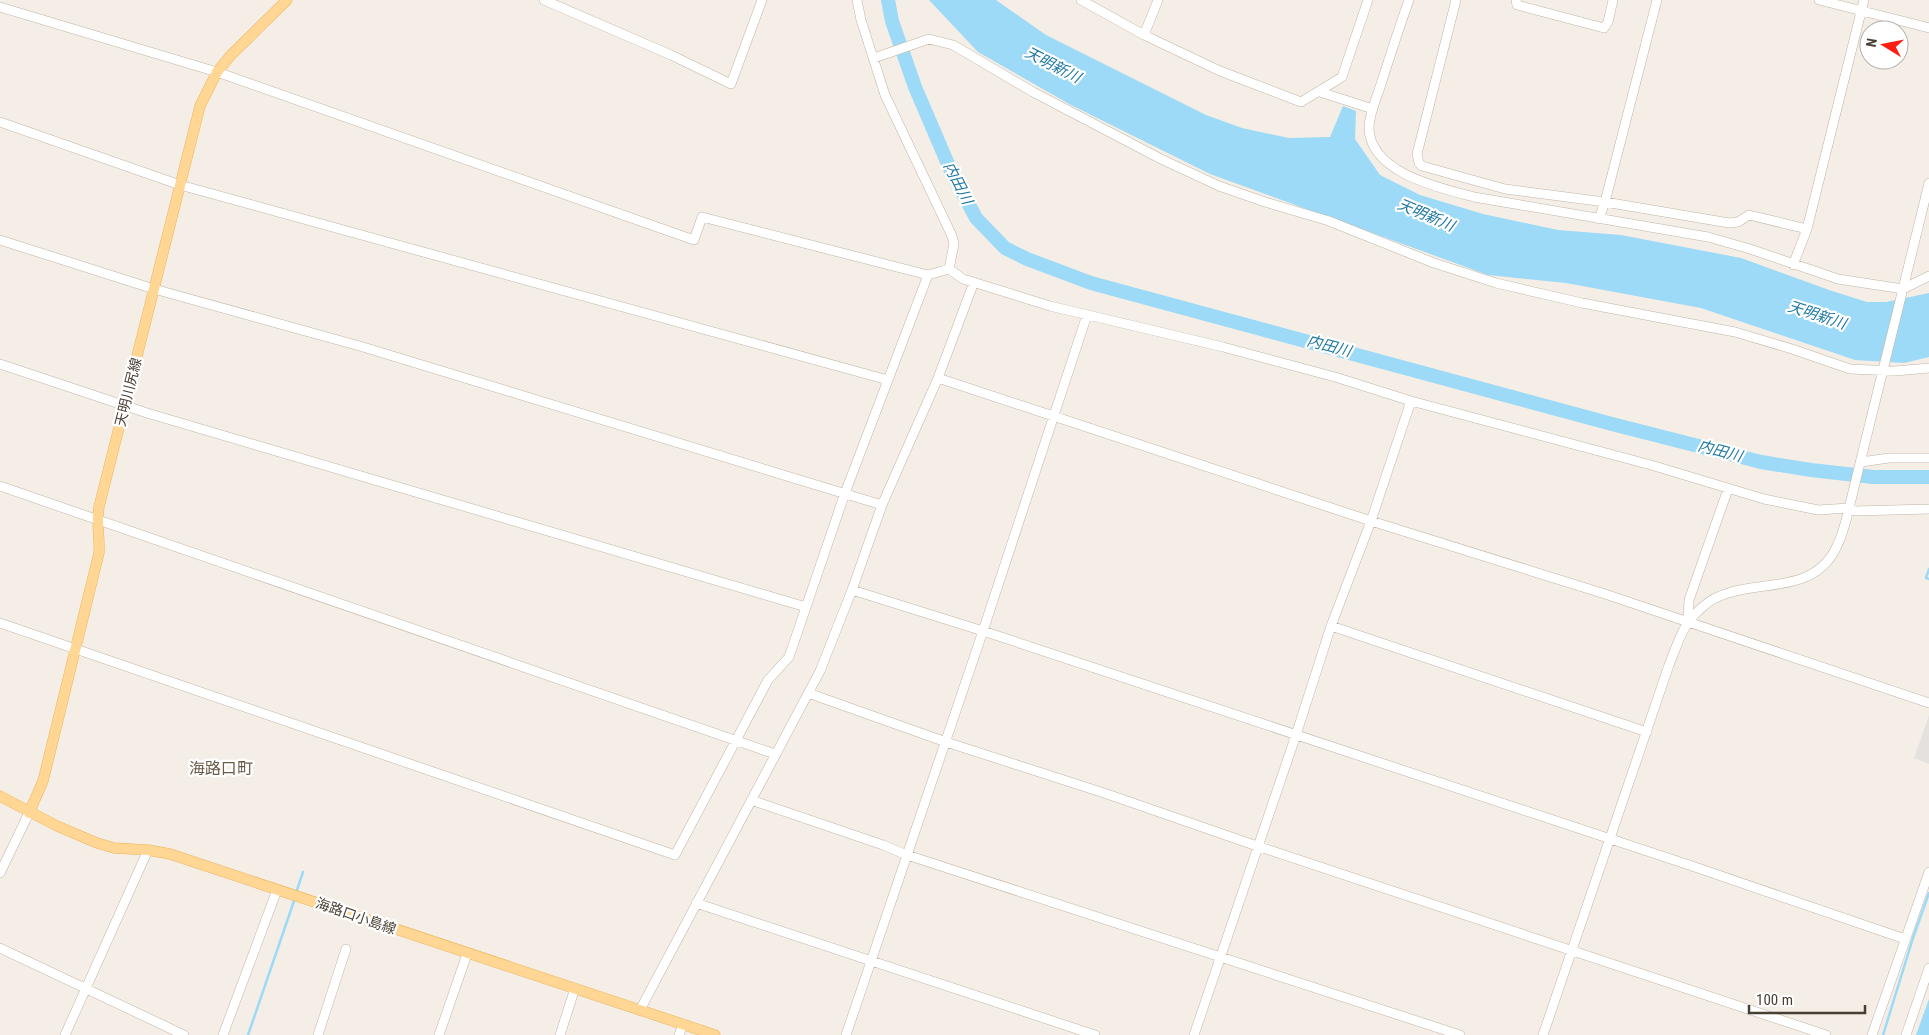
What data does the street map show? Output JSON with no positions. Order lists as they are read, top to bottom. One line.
{"streets":{"main road":["天明川尻線","海路口小島線"]},"crossings":[["天明川尻線","海路口小島線"]],"districts":["海路口町"],"water":["天明新川","内田川"],"scale_bar":"100 m","north":"left"}
